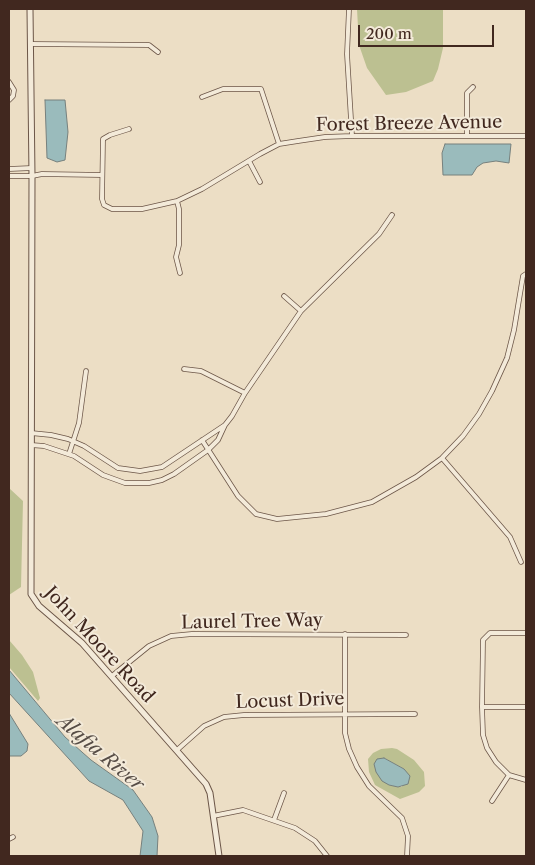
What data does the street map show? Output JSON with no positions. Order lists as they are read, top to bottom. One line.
{"streets":{"street":["Forest Breeze Avenue","Laurel Tree Way","John Moore Road","Locust Drive"]},"crossings":[["Laurel Tree Way","John Moore Road"],["John Moore Road","Locust Drive"]],"water":["Alafia River"],"scale_bar":"200 m"}
